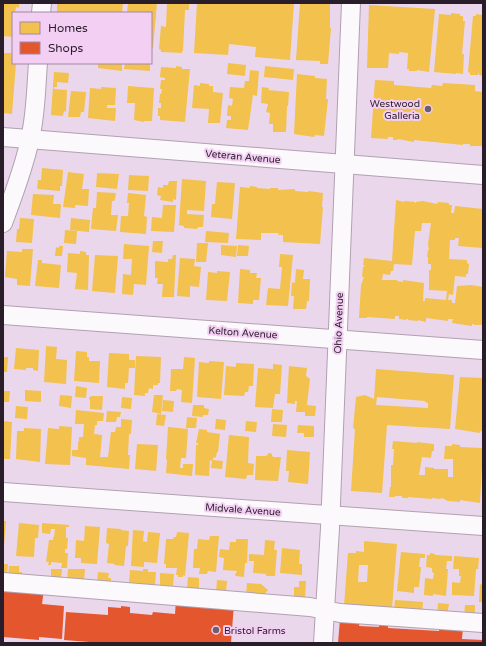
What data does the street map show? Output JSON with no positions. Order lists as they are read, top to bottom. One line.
{"streets":{"street":["Veteran Avenue","Ohio Avenue","Kelton Avenue","Midvale Avenue"]},"crossings":[["Veteran Avenue","Ohio Avenue"],["Ohio Avenue","Kelton Avenue"],["Ohio Avenue","Midvale Avenue"]],"places":["Westwood Galleria","Bristol Farms"],"legend":["Homes","Shops"]}
